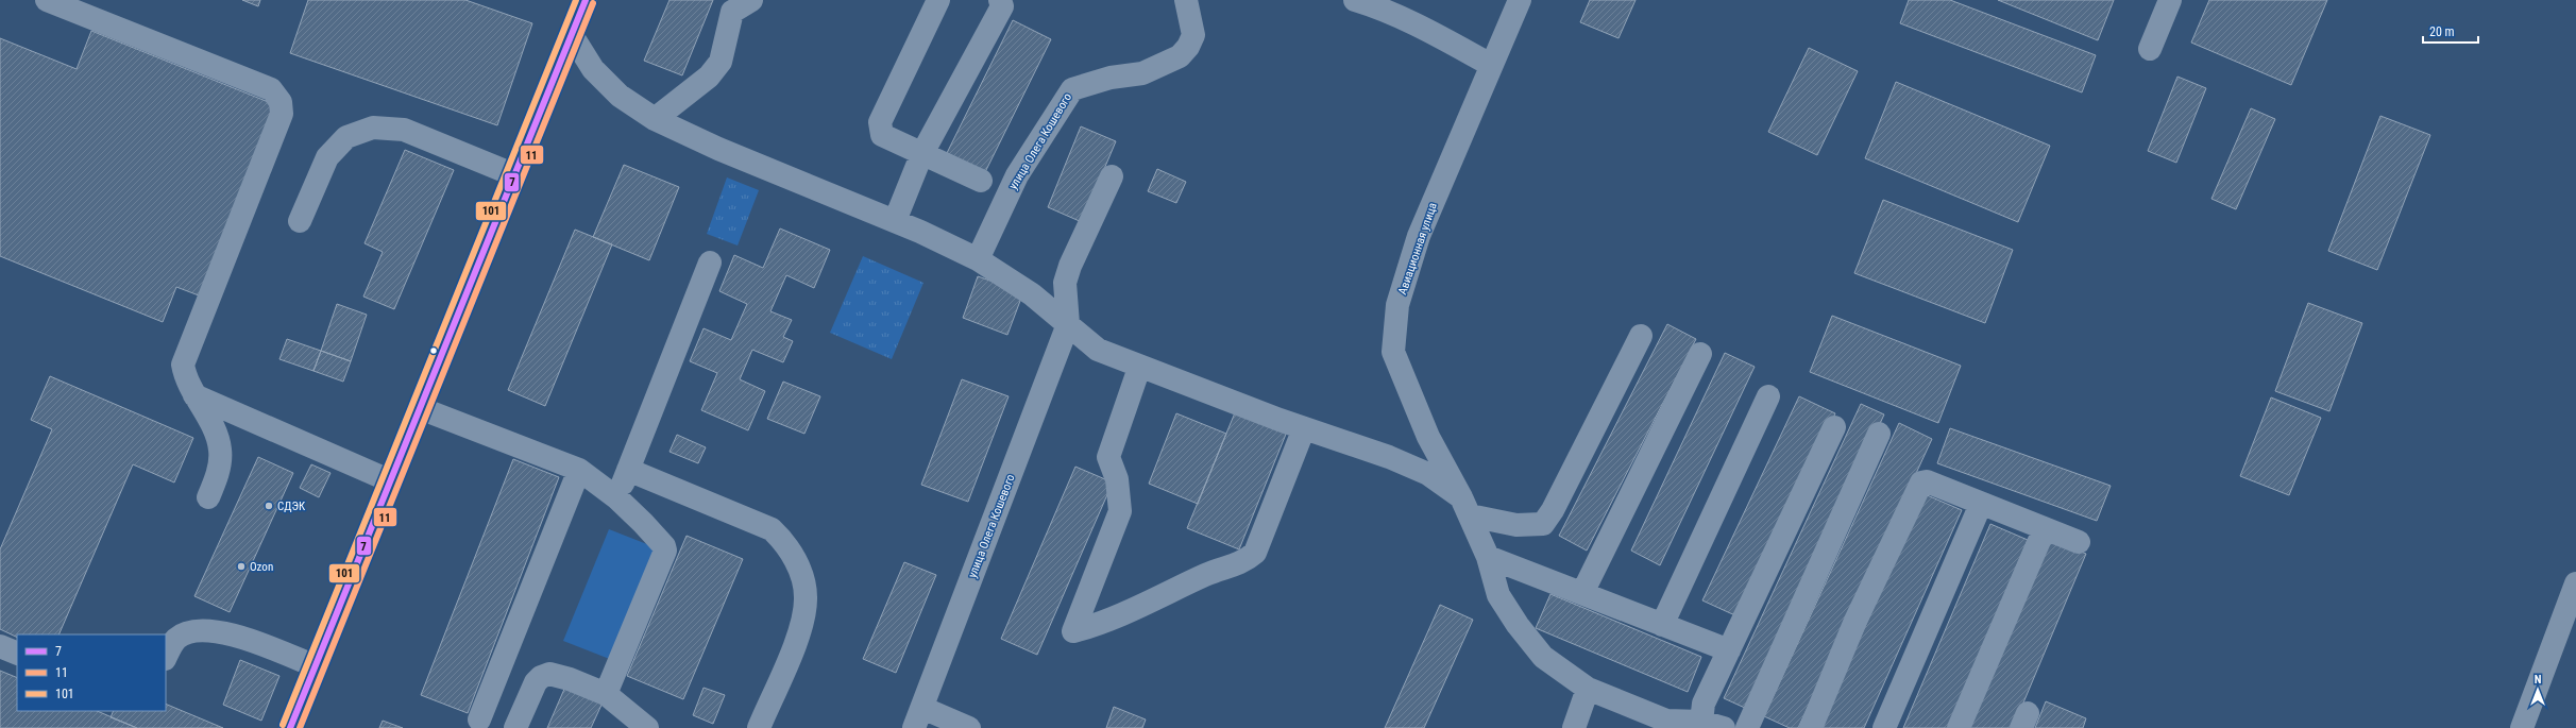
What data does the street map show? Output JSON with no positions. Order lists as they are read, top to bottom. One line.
{"streets":{"street":["улица Олега Кошевого","Авиационная улица"]},"places":["СДЭК","Ozon"],"lines":["transit line 7","transit line 101","transit line 11"],"legend":["7","11","101"],"scale_bar":"20 m","north":"top"}
